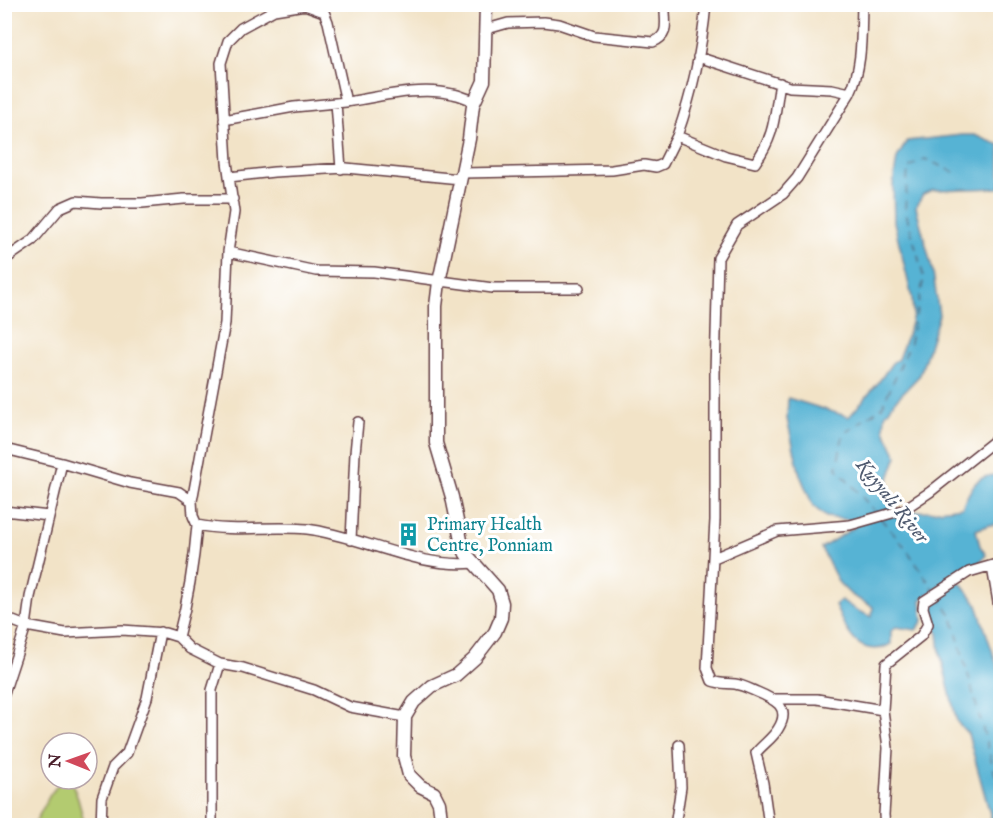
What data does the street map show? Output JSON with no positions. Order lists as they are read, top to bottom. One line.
{"water":["Kuyyali River"],"places":{"building":["Primary Health Centre, Ponniam"]},"north":"left"}
